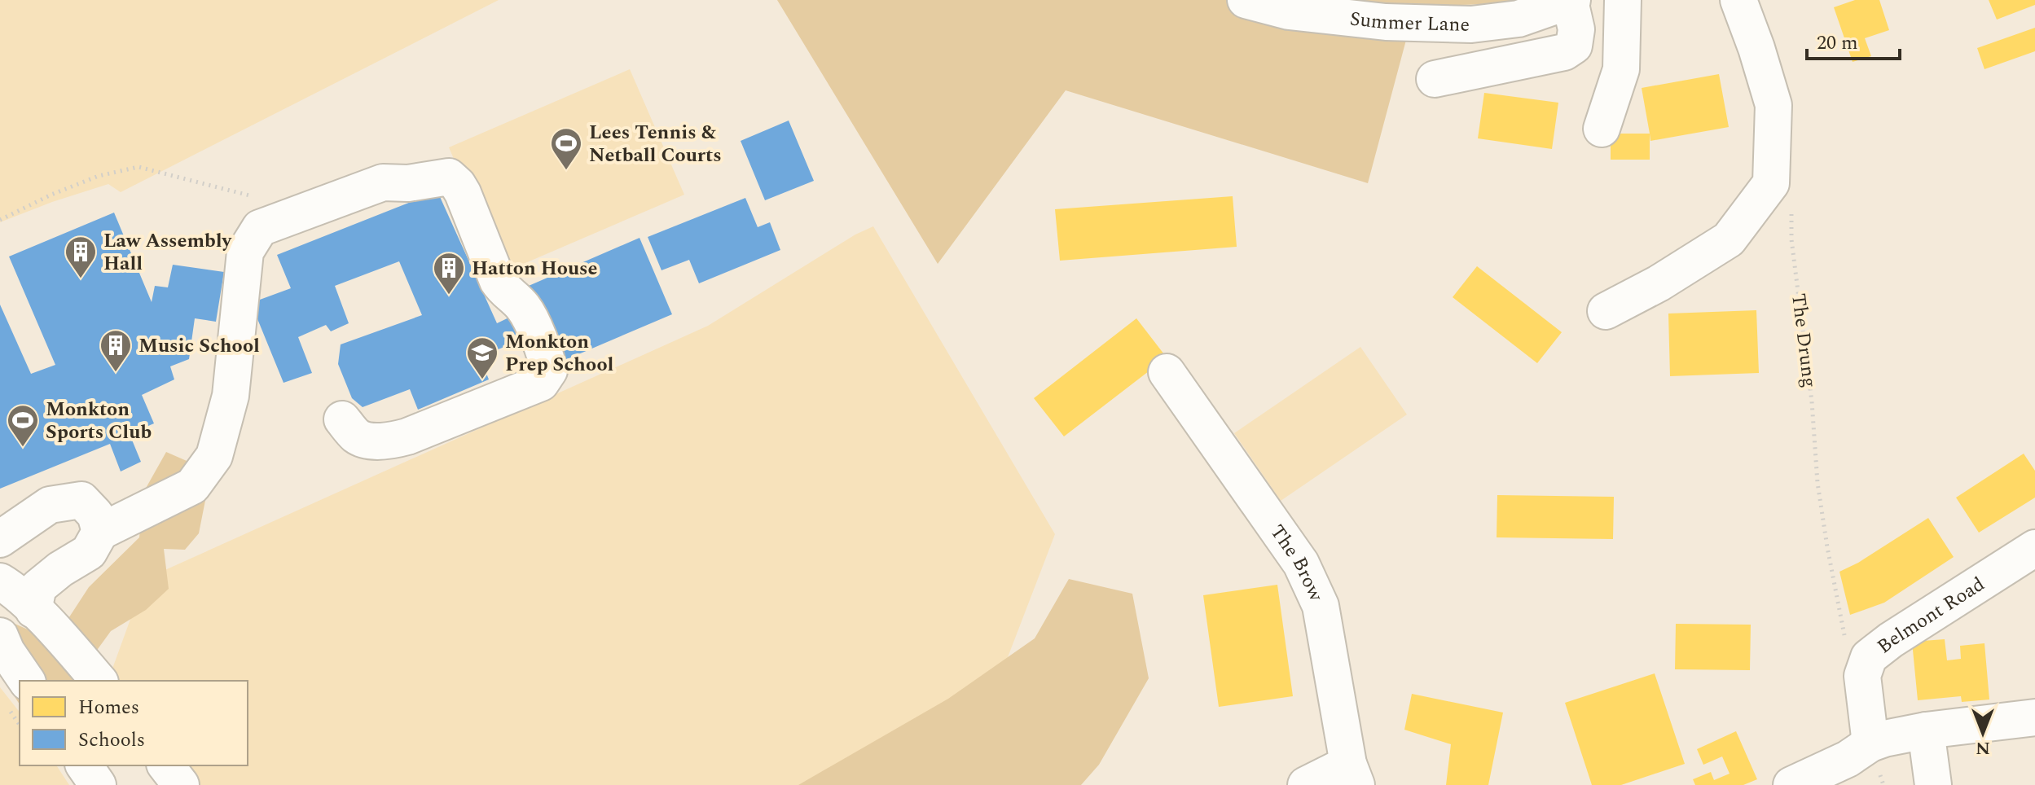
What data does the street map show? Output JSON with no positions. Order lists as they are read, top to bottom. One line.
{"streets":{"street":["Summer Lane","The Brow","Belmont Road"],"path":["The Drung"]},"crossings":[["The Drung","Belmont Road"]],"places":{"sports":["Lees Tennis & Netball Courts","Monkton Sports Club"],"building":["Law Assembly Hall","Hatton House","Music School"],"school or university":["Monkton Prep School"]},"legend":["Homes","Schools"],"scale_bar":"20 m","north":"bottom"}
